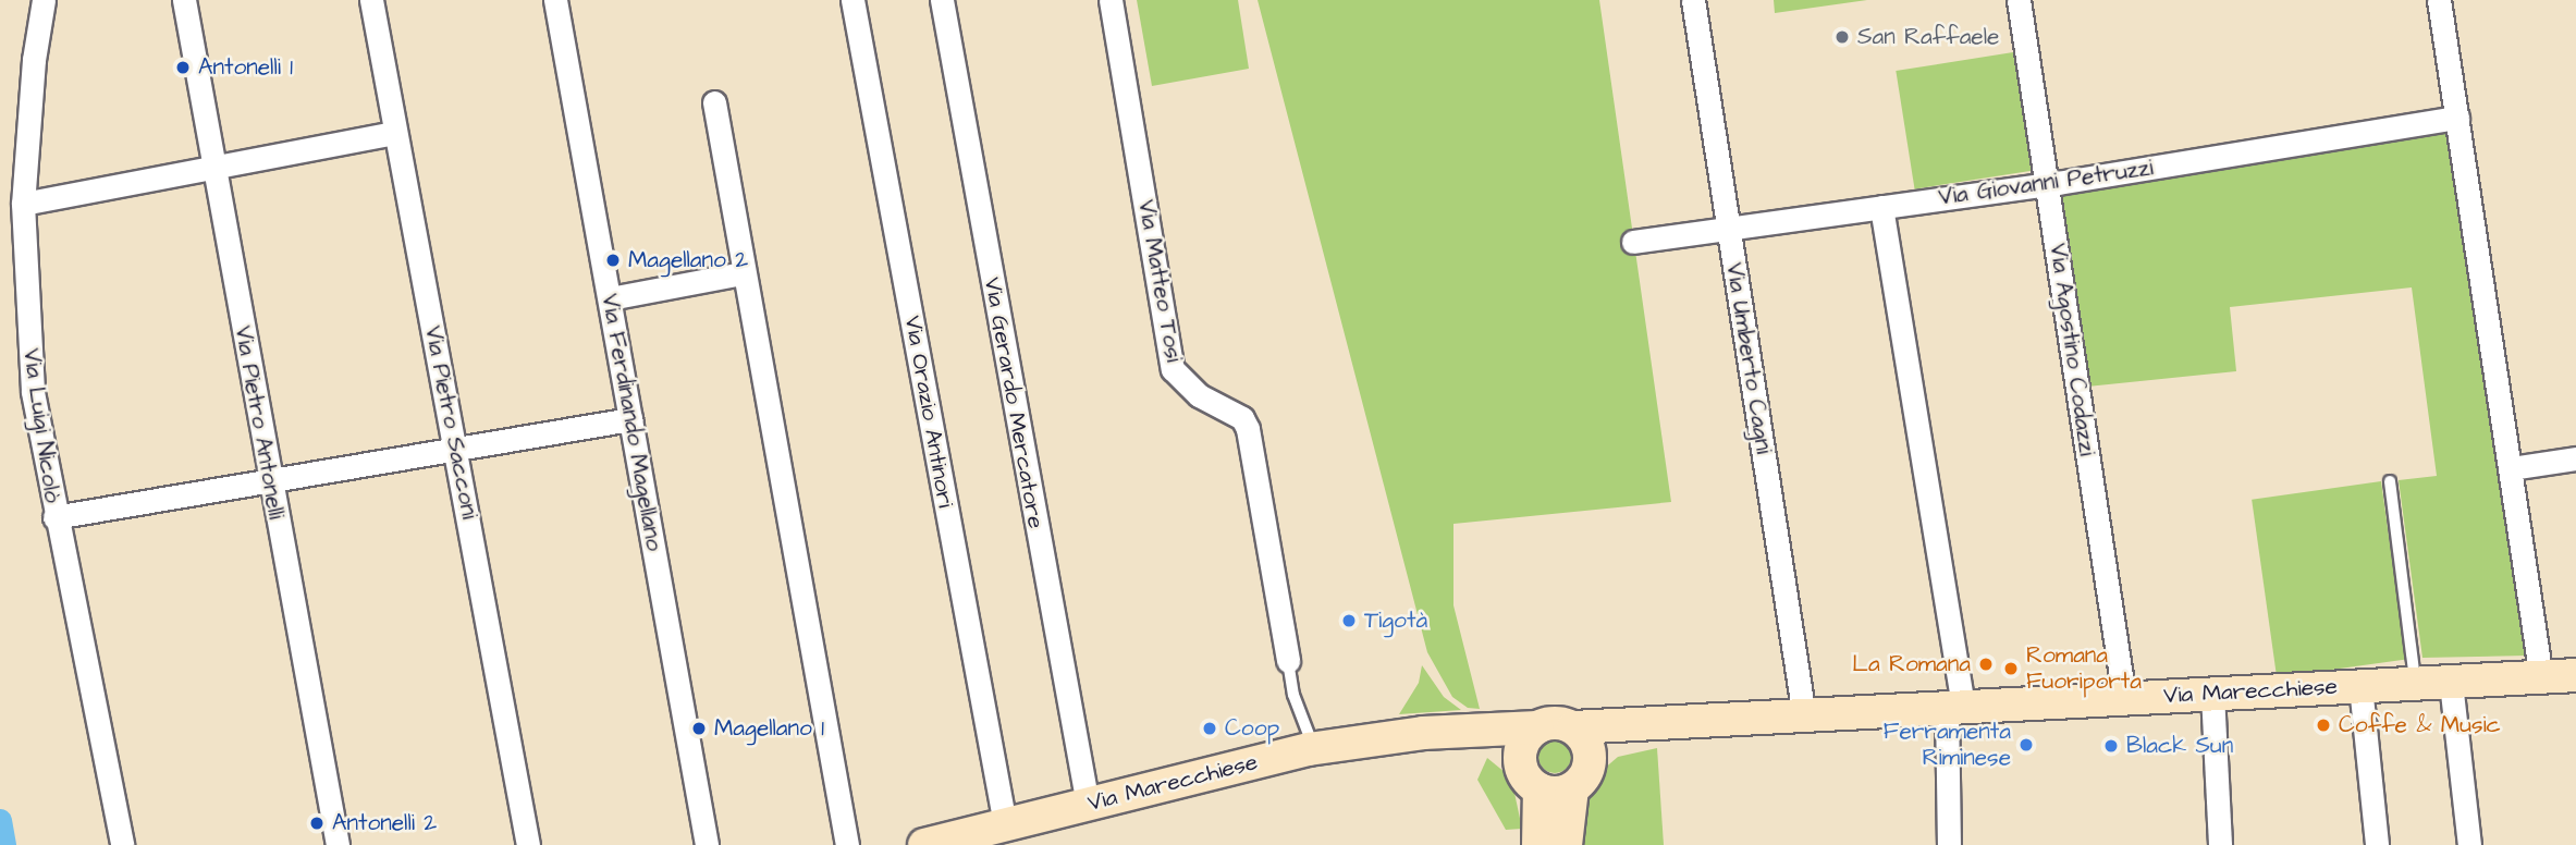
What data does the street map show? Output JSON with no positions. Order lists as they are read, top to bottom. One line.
{"streets":{"street":["Via Giovanni Petruzzi","Via Matteo Tosi","Via Agostino Codazzi","Via Umberto Cagni","Via Gerardo Mercatore","Via Orazio Antinori","Via Pietro Antonelli","Via Pietro Sacconi","Via Ferdinando Magellano","Via Luigi Nicolò","Via Marecchiese"]},"crossings":[["Via Giovanni Petruzzi","Via Agostino Codazzi"],["Via Giovanni Petruzzi","Via Umberto Cagni"],["Via Agostino Codazzi","Via Marecchiese"],["Via Umberto Cagni","Via Marecchiese"],["Via Gerardo Mercatore","Via Marecchiese"],["Via Orazio Antinori","Via Marecchiese"]],"places":["San Raffaele","Antonelli 1","Magellano 2","Tigotà","La Romana","Romana Fuoriporta","Coffe & Music","Magellano 1","Coop","Ferramenta Riminese","Black Sun","Antonelli 2"]}
